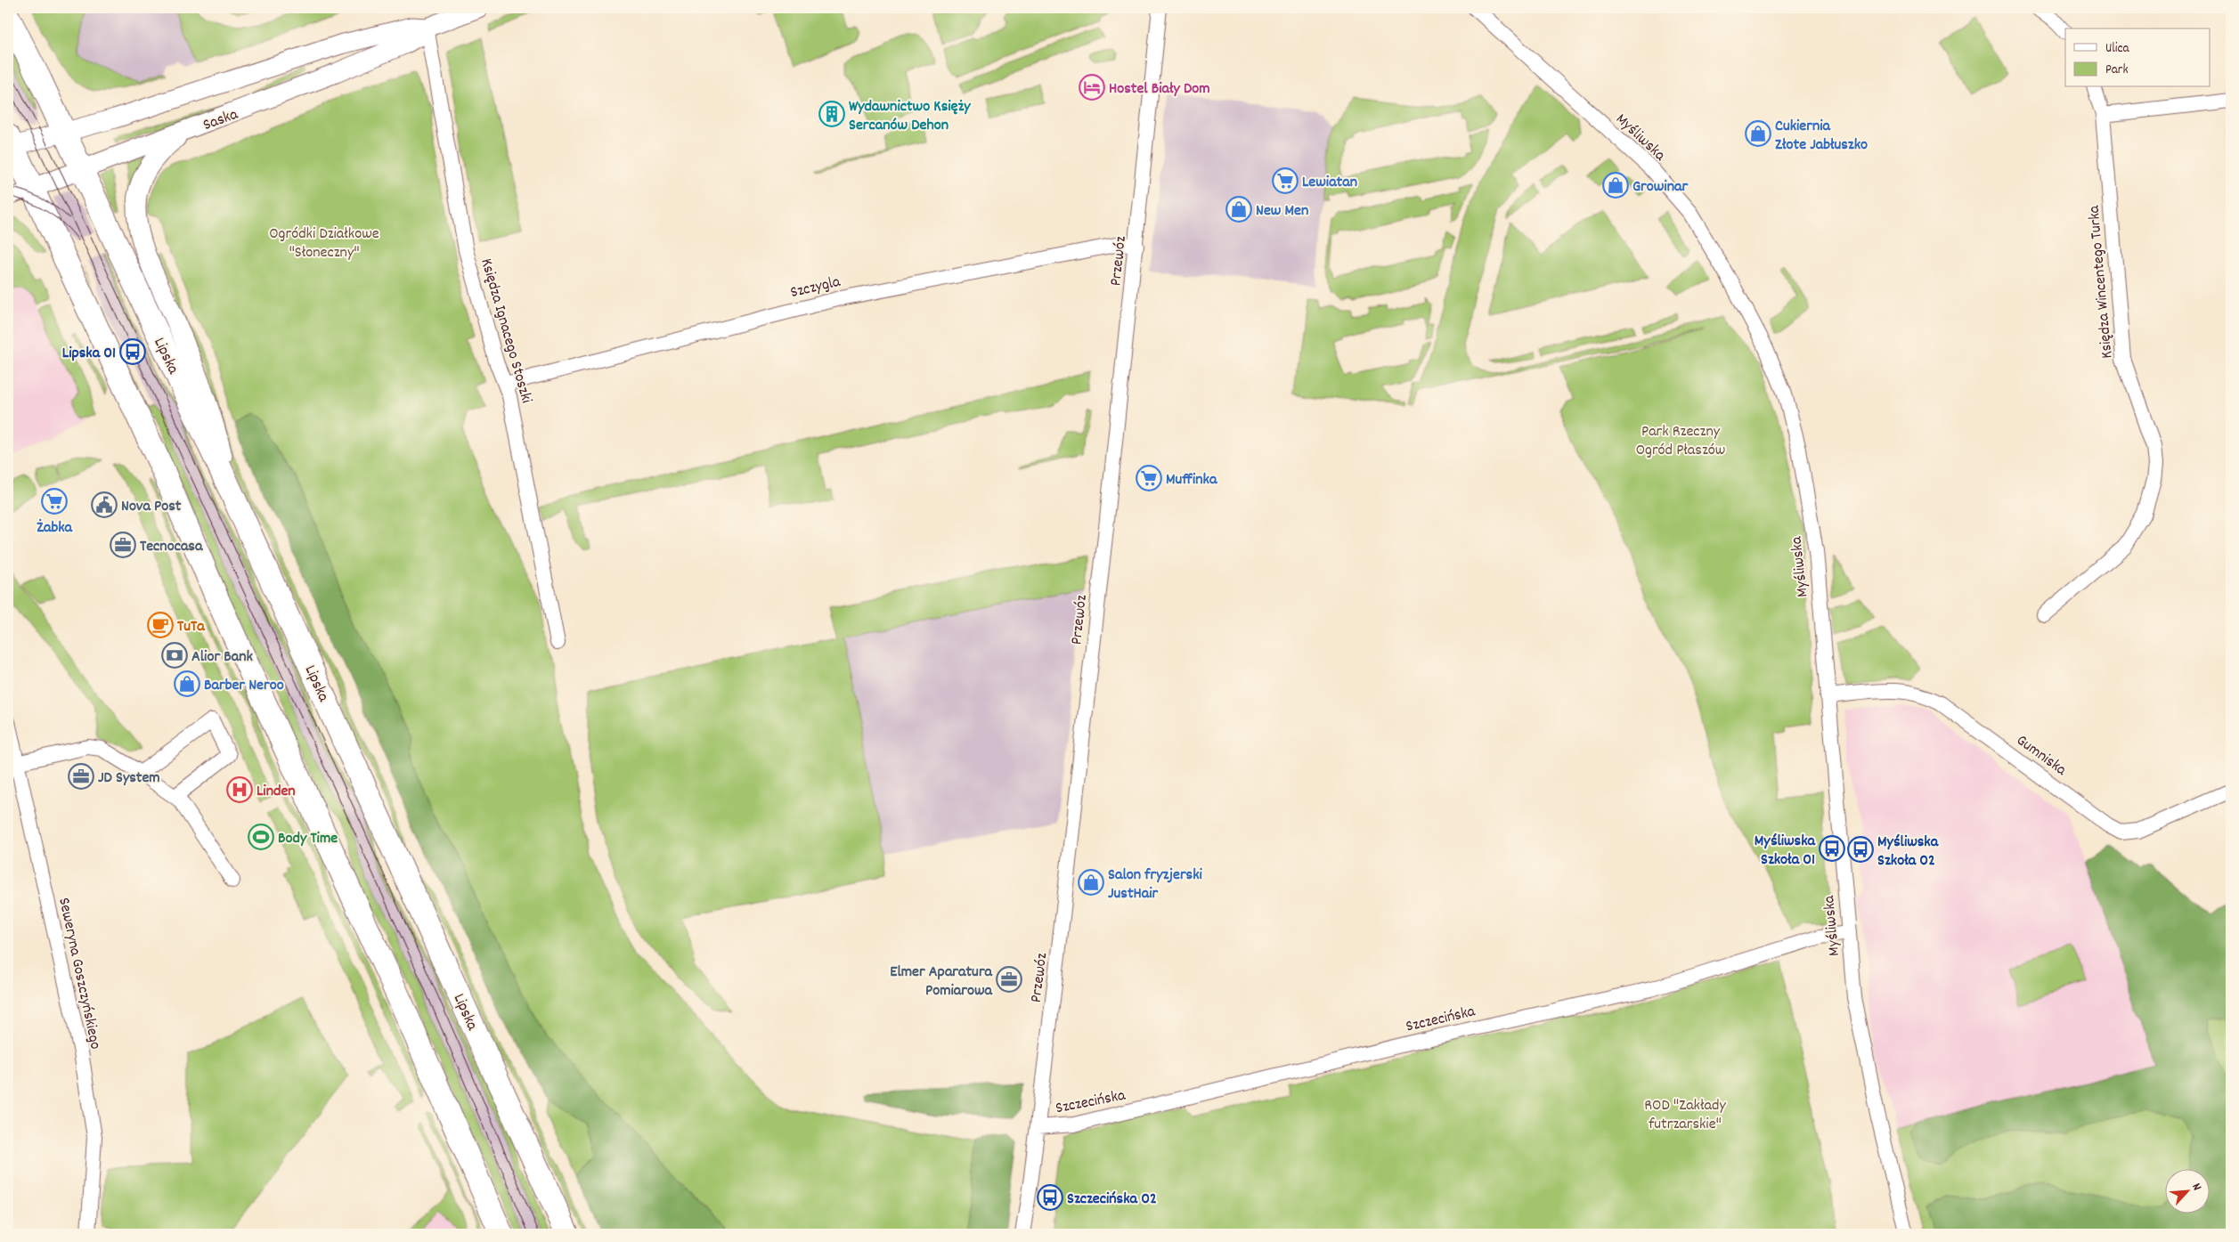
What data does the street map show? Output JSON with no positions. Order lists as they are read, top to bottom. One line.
{"streets":{"main road":["Lipska"],"street":["Saska","Myśliwska","Przewóz","Księdza Wincentego Turka","Szczygla","Księdza Ignacego Stoszki","Gumniska","Seweryna Goszczyńskiego","Szczecińska"]},"crossings":[["Saska","Księdza Ignacego Stoszki"],["Saska","Lipska"],["Myśliwska","Gumniska"],["Myśliwska","Szczecińska"],["Przewóz","Szczygla"],["Przewóz","Szczecińska"],["Szczygla","Księdza Ignacego Stoszki"]],"parks":["Ogródki Działkowe \"Słoneczny\"","Park Rzeczny Ogród Płaszów","ROD \"Zakłady futrzarskie\""],"places":{"hotel":["Hostel Biały Dom"],"building":["Wydawnictwo Księży Sercanów Dehon"],"shop":["Cukiernia Złote Jabłuszko","Growinar","New Men","Barber Neroo","Salon fryzjerski JustHair"],"supermarket":["Lewiatan","Muffinka","Żabka"],"bus stop":["Lipska 01","Myśliwska Szkoła 01","Myśliwska Szkoła 02","Szczecińska 02"],"public building":["Nova Post"],"office":["Tecnocasa","JD System","Elmer Aparatura Pomiarowa"],"cafe":["TuTa"],"bank":["Alior Bank"],"hospital":["Linden"],"sports":["Body Time"]},"legend":["Ulica","Park"],"north":"top right"}
